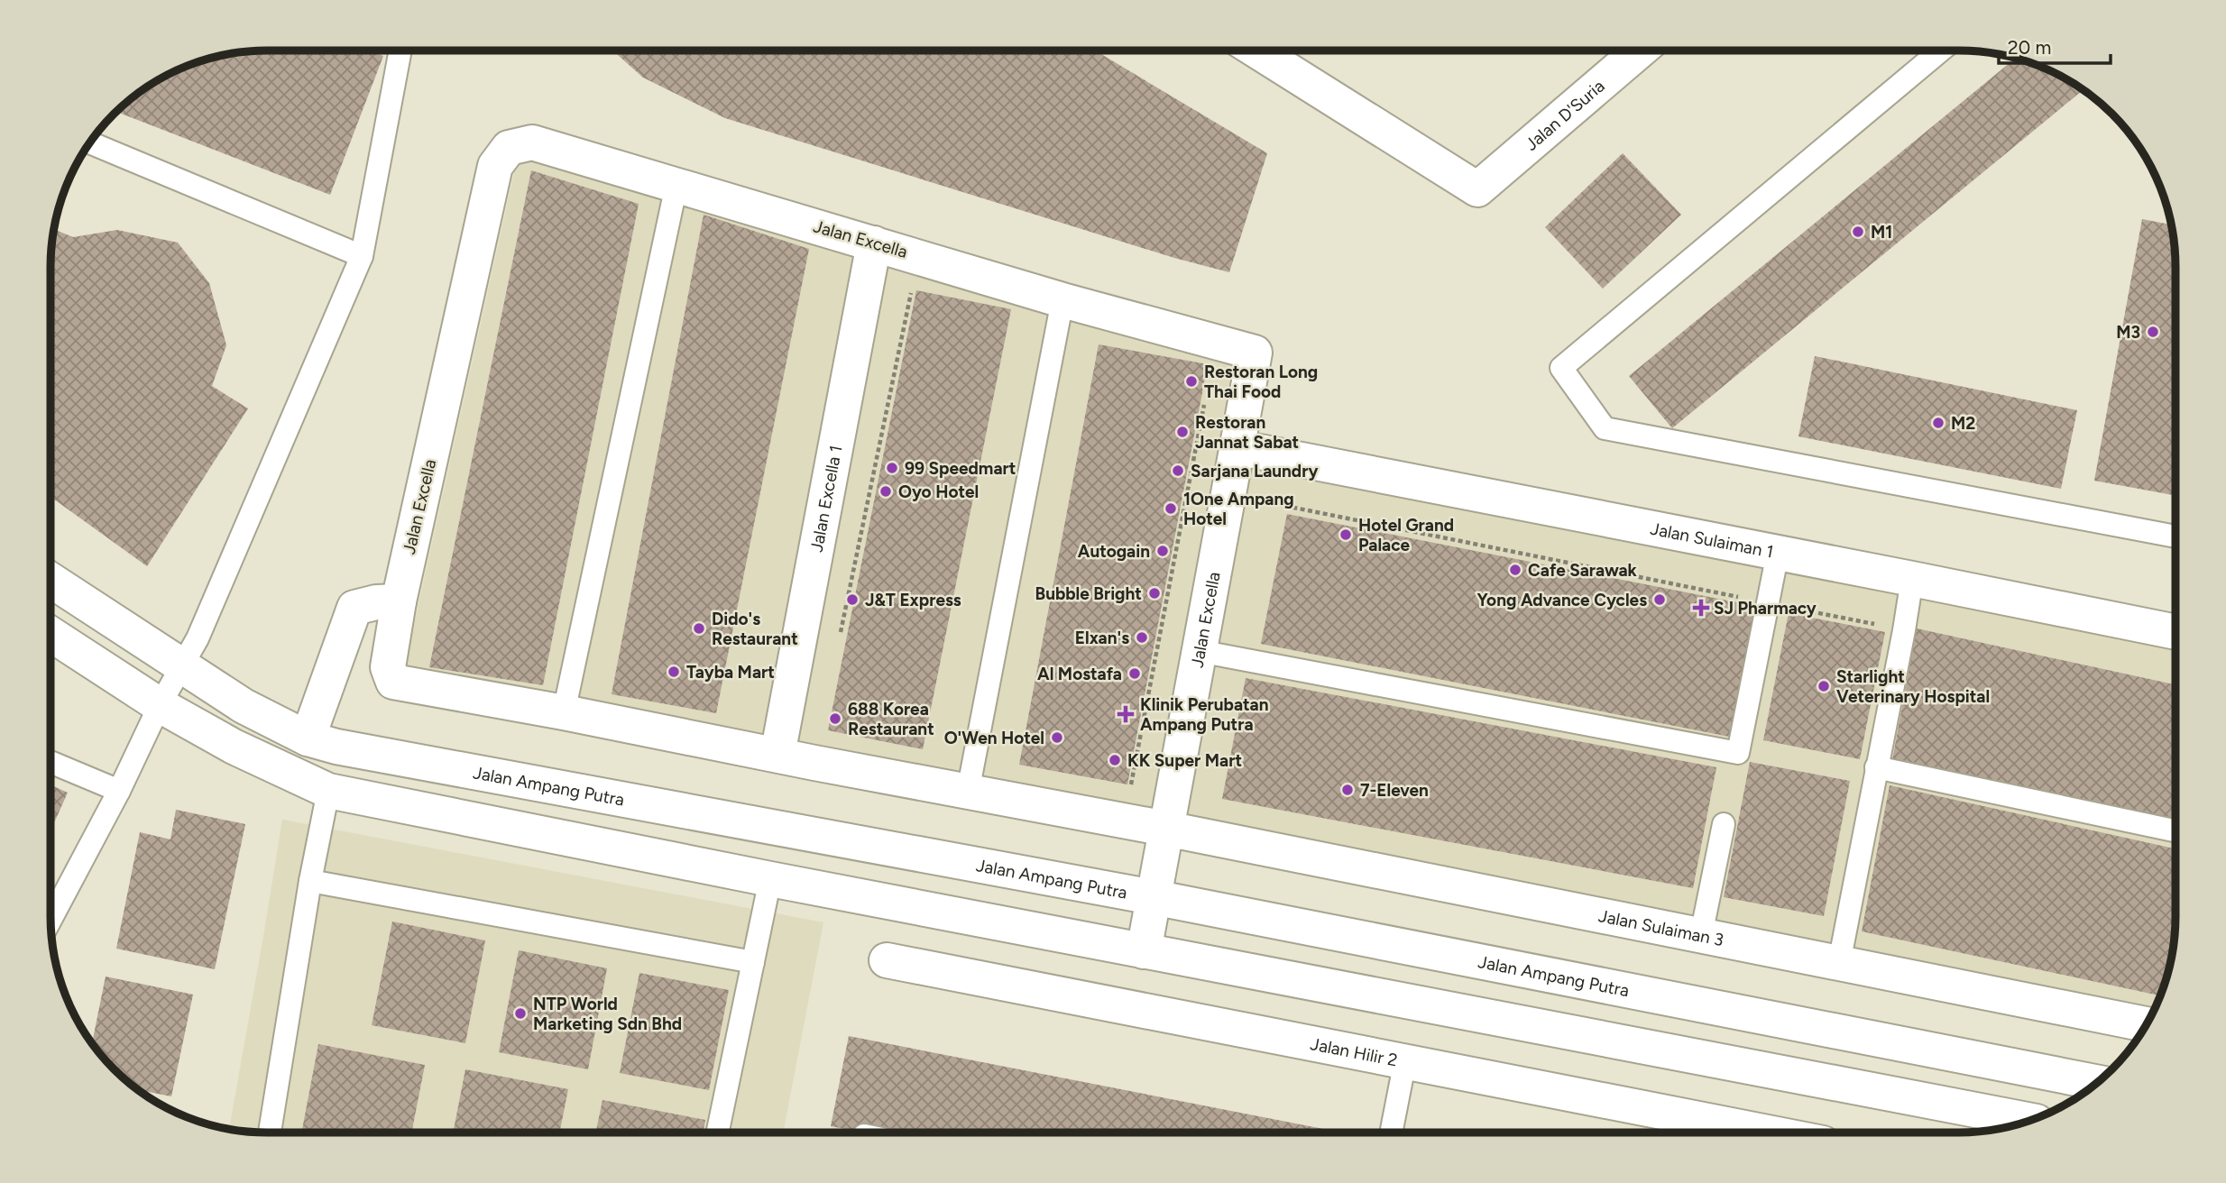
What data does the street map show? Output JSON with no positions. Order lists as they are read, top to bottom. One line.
{"streets":{"street":["Jalan D'Suria","Jalan Excella","Jalan Excella 1","Jalan Sulaiman 1","Jalan Ampang Putra","Jalan Sulaiman 3","Jalan Hilir 2"]},"crossings":[["Jalan Excella","Jalan Excella 1"],["Jalan Excella","Jalan Sulaiman 1"],["Jalan Excella","Jalan Ampang Putra"],["Jalan Excella","Jalan Sulaiman 3"],["Jalan Excella 1","Jalan Sulaiman 3"]],"places":{"other":["M1","M3","Restoran Long Thai Food","M2","Restoran Jannat Sabat","99 Speedmart","Sarjana Laundry","Oyo Hotel","1One Ampang Hotel","Hotel Grand Palace","Autogain","Cafe Sarawak","Bubble Bright","J&T Express","Yong Advance Cycles","Dido's Restaurant","Elxan's","Tayba Mart","Al Mostafa","Starlight Veterinary Hospital","688 Korea Restaurant","O'Wen Hotel","KK Super Mart","7-Eleven","NTP World Marketing Sdn Bhd"],"health":["SJ Pharmacy","Klinik Perubatan Ampang Putra"]},"scale_bar":"20 m"}
